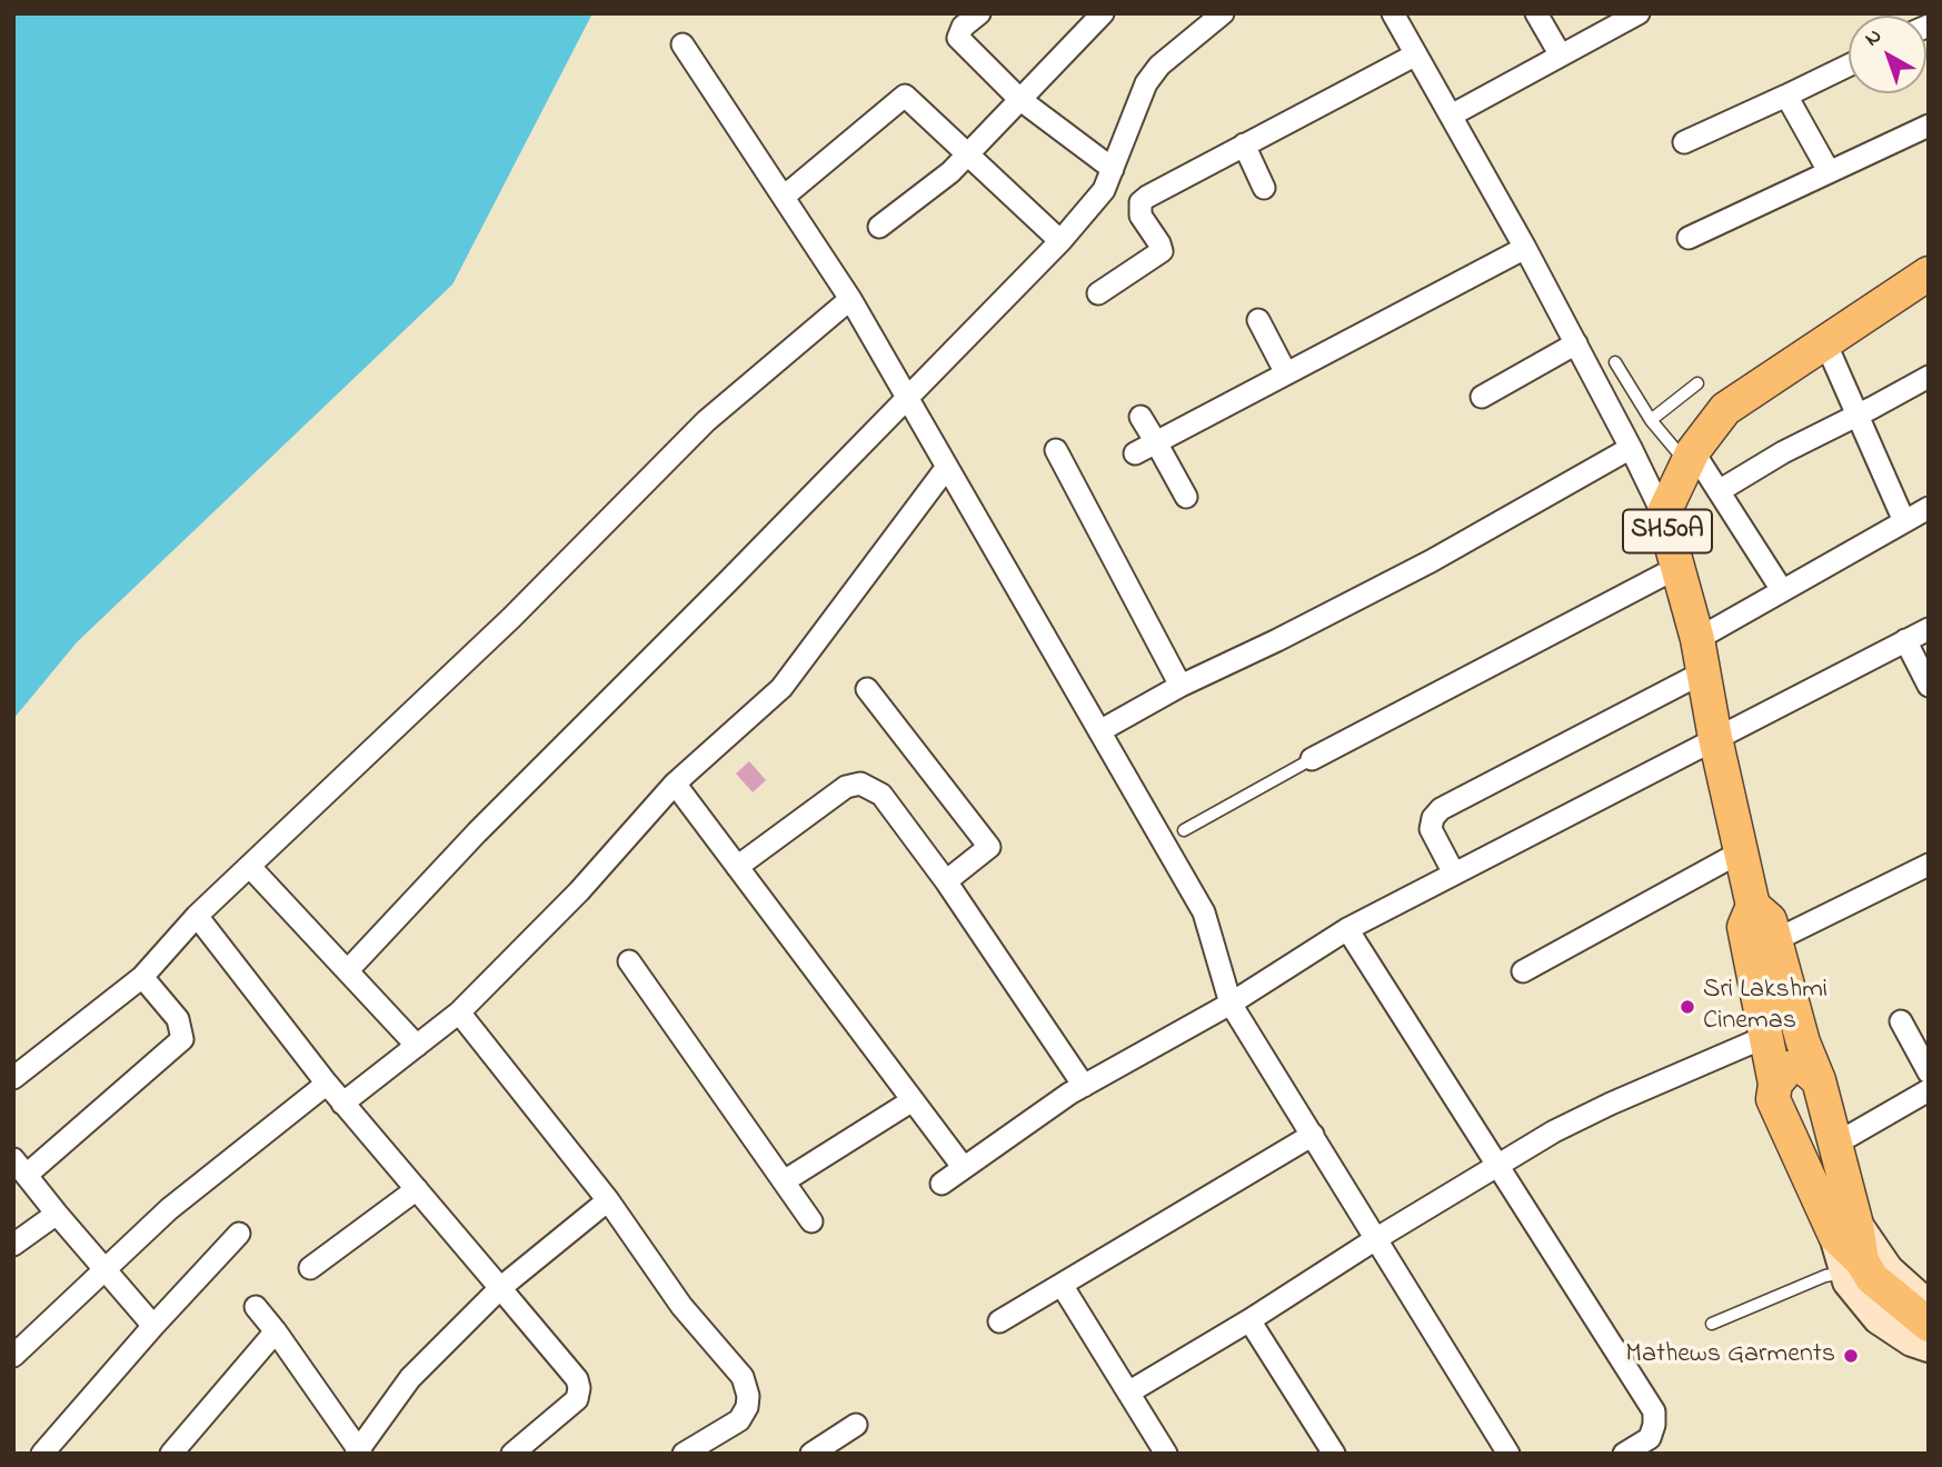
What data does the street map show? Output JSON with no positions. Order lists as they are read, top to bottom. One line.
{"streets":{"main road":["SH50A"]},"places":["Sri Lakshmi Cinemas","Mathews Garments"],"north":"top left"}
